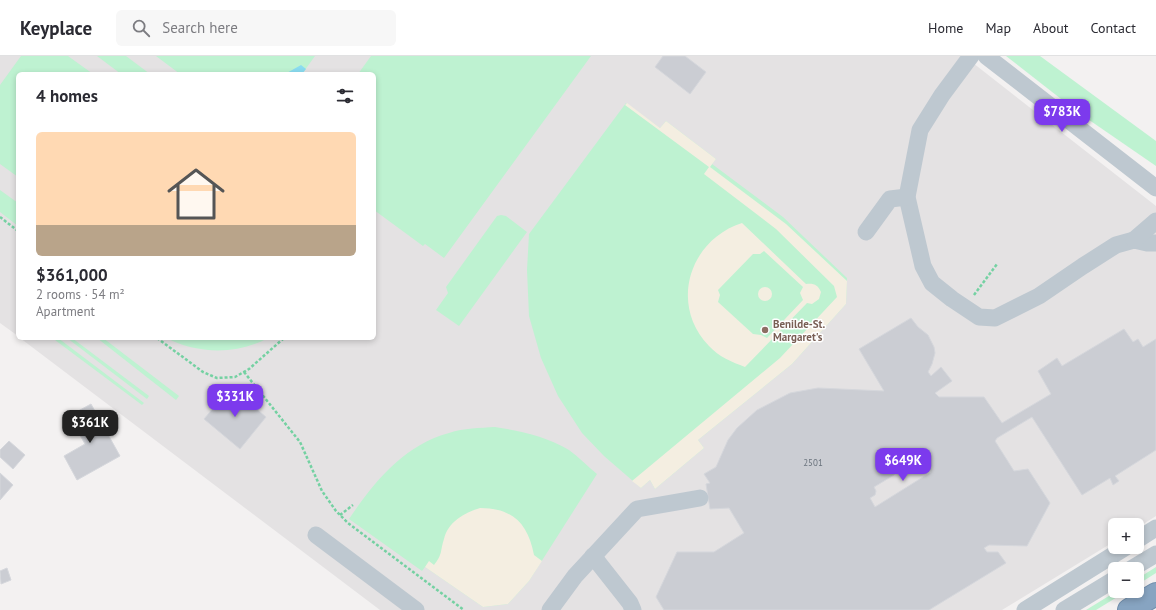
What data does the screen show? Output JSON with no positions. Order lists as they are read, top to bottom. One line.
{"places":["Benilde-St. Margaret's"],"house_numbers":["2501"],"page":{"header":"Keyplace","search":"Search here","nav":["Home","Map","About","Contact"],"heading":"4 homes","price":["$783K","$331K","$361K","$649K"],"list":[{"name":"$361,000","note":"2 rooms · 54 m² · Apartment"}],"map_buttons":["+","−"]}}
